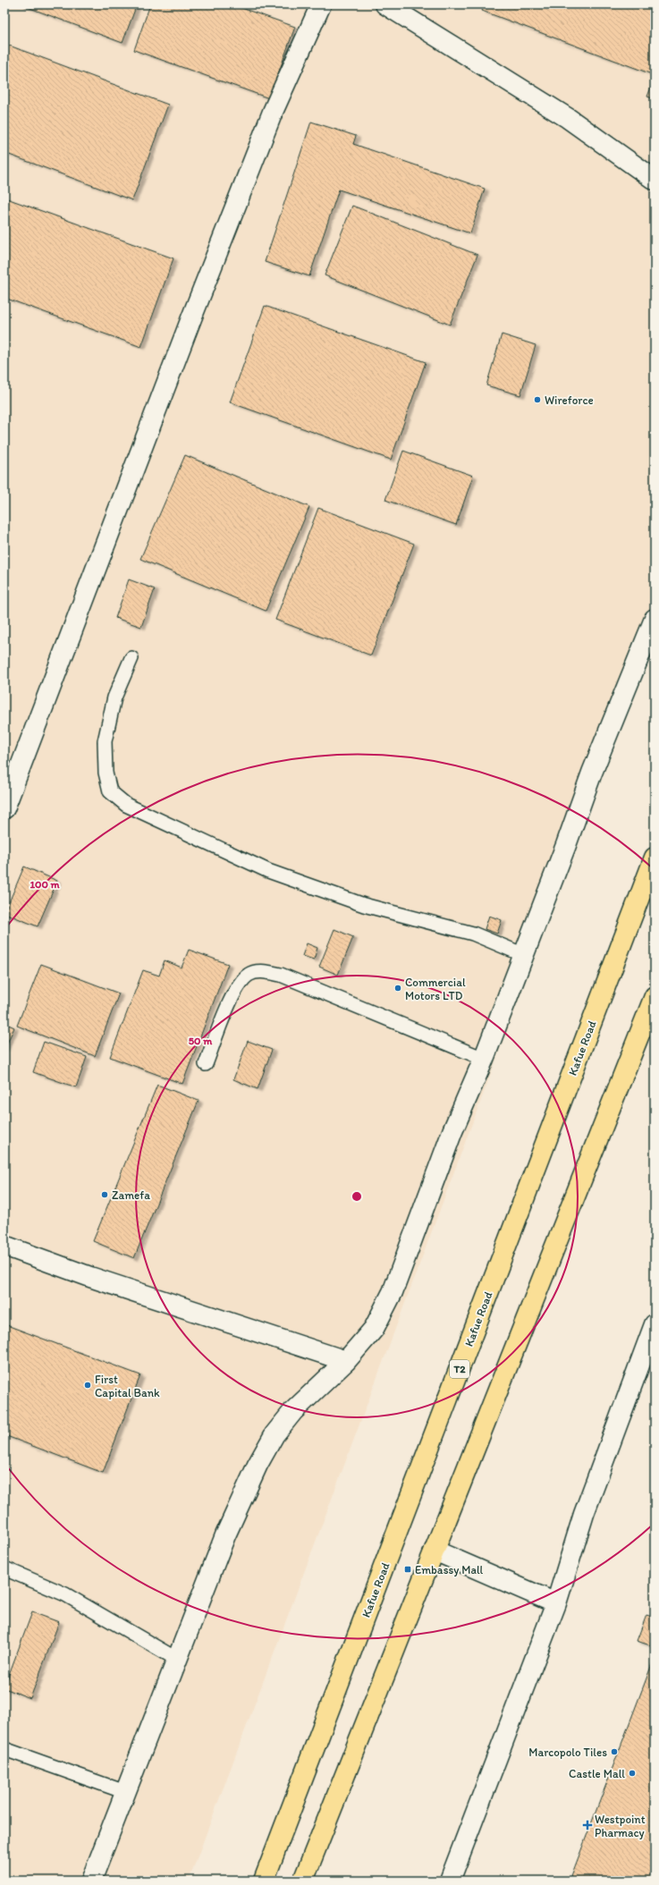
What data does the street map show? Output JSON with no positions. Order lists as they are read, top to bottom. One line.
{"streets":{"main road":["Kafue Road","T2"]},"places":{"other":["Wireforce","Commercial Motors LTD","Zamefa","First Capital Bank","Marcopolo Tiles","Castle Mall"],"transit":["Embassy Mall"],"health":["Westpoint Pharmacy"]},"rings":["100 m","50 m"]}
